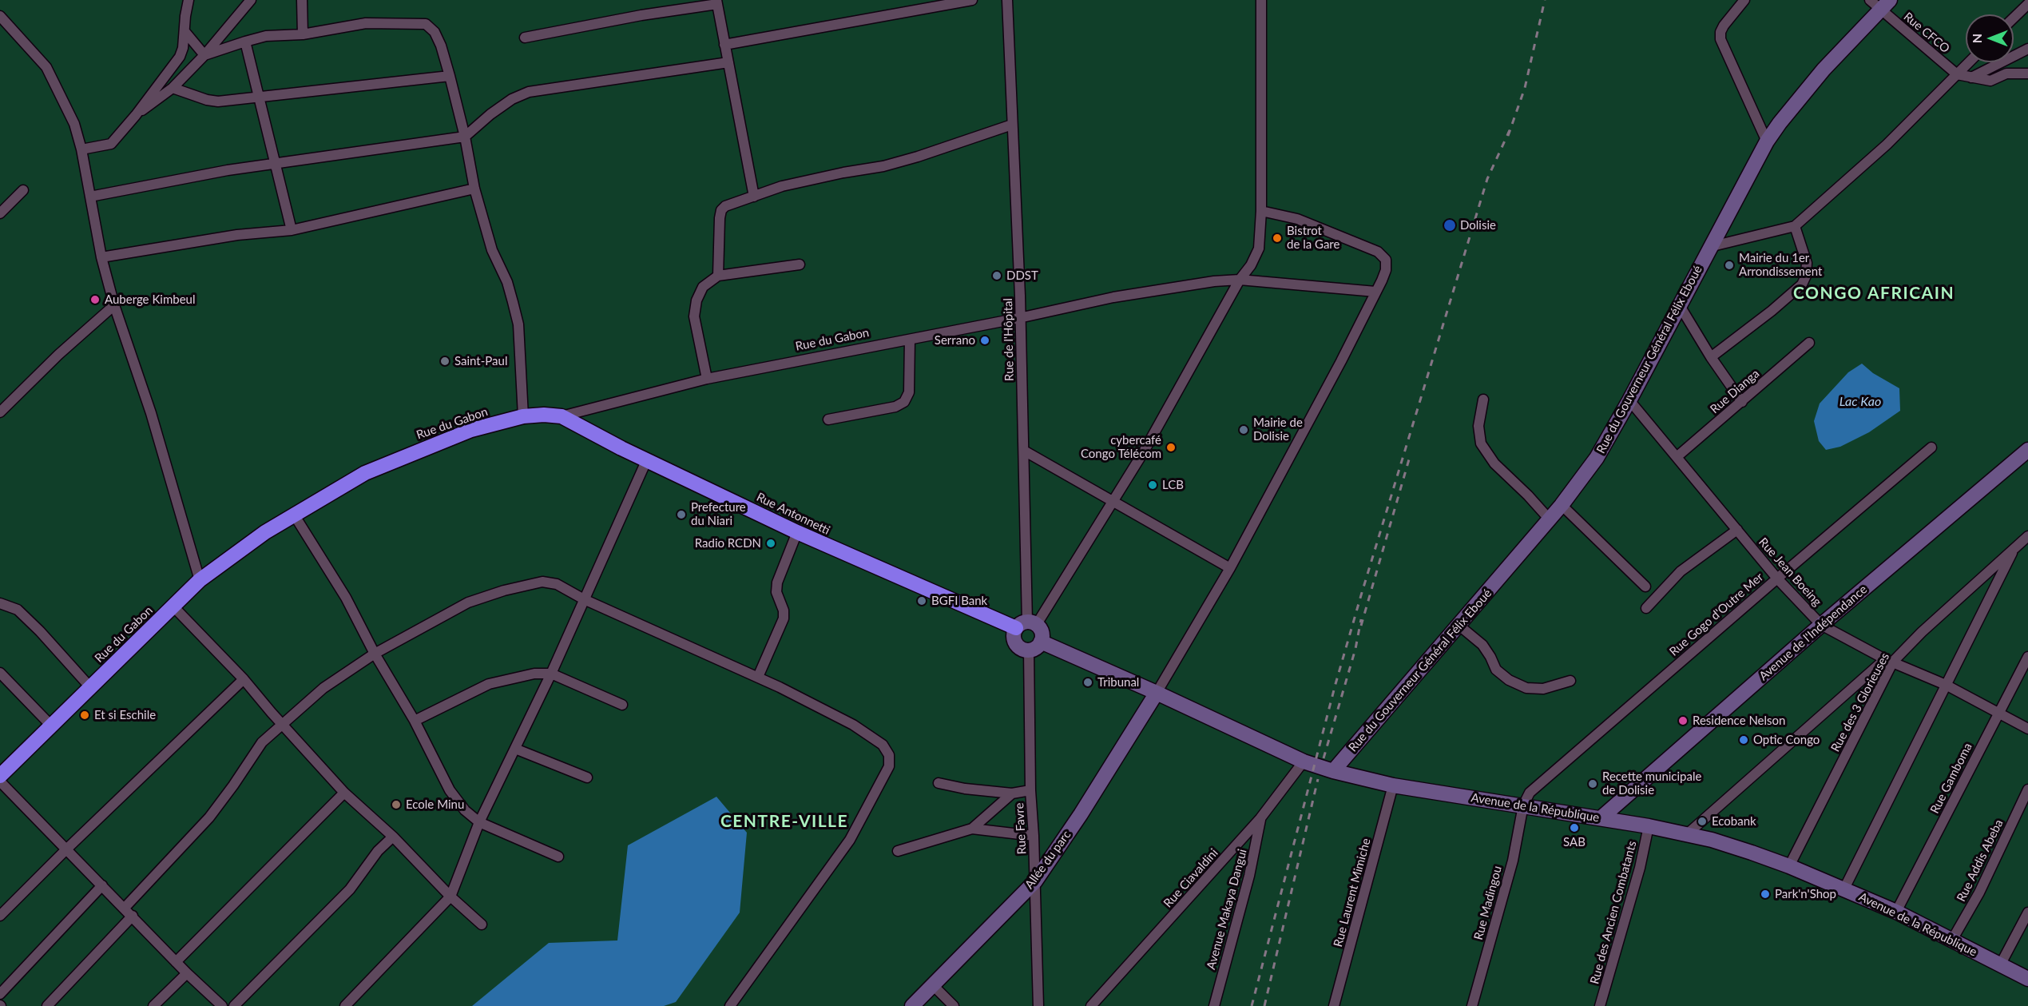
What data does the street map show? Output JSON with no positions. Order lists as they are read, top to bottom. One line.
{"streets":{"highway":["Rue du Gabon","Rue Antonnetti"],"street":["Rue CFCO","Rue de l'Hôpital","Rue du Gouverneur Général Félix Eboué","Rue Dianga","Rue Jean Boeing","Rue Gogo d'Outre Mer","Avenue de l'Indépendance","Rue des 3 Glorieuses","Rue Gamboma","Avenue de la République","Rue Favre","Allée du parc","Rue Addis Abeba","Rue Ciavaldini","Rue Laurent Mimiche","Rue Madingou","Avenue Makaya Dangui","Rue des Ancien Combatants"]},"crossings":[["Rue CFCO","Rue du Gouverneur Général Félix Eboué"],["Rue du Gabon","Rue de l'Hôpital"],["Rue du Gabon","Rue Antonnetti"],["Rue de l'Hôpital","Rue Antonnetti"],["Rue du Gouverneur Général Félix Eboué","Rue Jean Boeing"],["Rue du Gouverneur Général Félix Eboué","Avenue de la République"],["Rue Dianga","Rue Jean Boeing"],["Rue Jean Boeing","Rue Gogo d'Outre Mer"],["Rue Jean Boeing","Avenue de l'Indépendance"],["Rue Jean Boeing","Rue des 3 Glorieuses"],["Rue Jean Boeing","Rue Gamboma"],["Rue Gogo d'Outre Mer","Avenue de la République"],["Rue Gogo d'Outre Mer","Rue Madingou"],["Avenue de l'Indépendance","Avenue de la République"],["Rue des 3 Glorieuses","Avenue de la République"],["Rue Gamboma","Avenue de la République"],["Avenue de la République","Rue Favre"],["Avenue de la République","Allée du parc"],["Avenue de la République","Rue Addis Abeba"],["Avenue de la République","Rue Ciavaldini"],["Avenue de la République","Rue Laurent Mimiche"],["Avenue de la République","Rue Madingou"],["Avenue de la République","Rue des Ancien Combatants"],["Rue Favre","Allée du parc"],["Rue Ciavaldini","Avenue Makaya Dangui"]],"districts":["CONGO AFRICAIN","CENTRE-VILLE"],"water":["Lac Kao"],"places":["Dolisie","Bistrot de la Gare","Mairie du 1er Arrondissement","DDST","Auberge Kimbeul","Serrano","Saint-Paul","Mairie de Dolisie","cybercafé Congo Télécom","LCB","Prefecture du Niari","Radio RCDN","BGFI Bank","Tribunal","Et si Eschile","Residence Nelson","Optic Congo","Recette municipale de Dolisie","Ecole Minu","Ecobank","SAB","Park'n'Shop"],"north":"left"}
